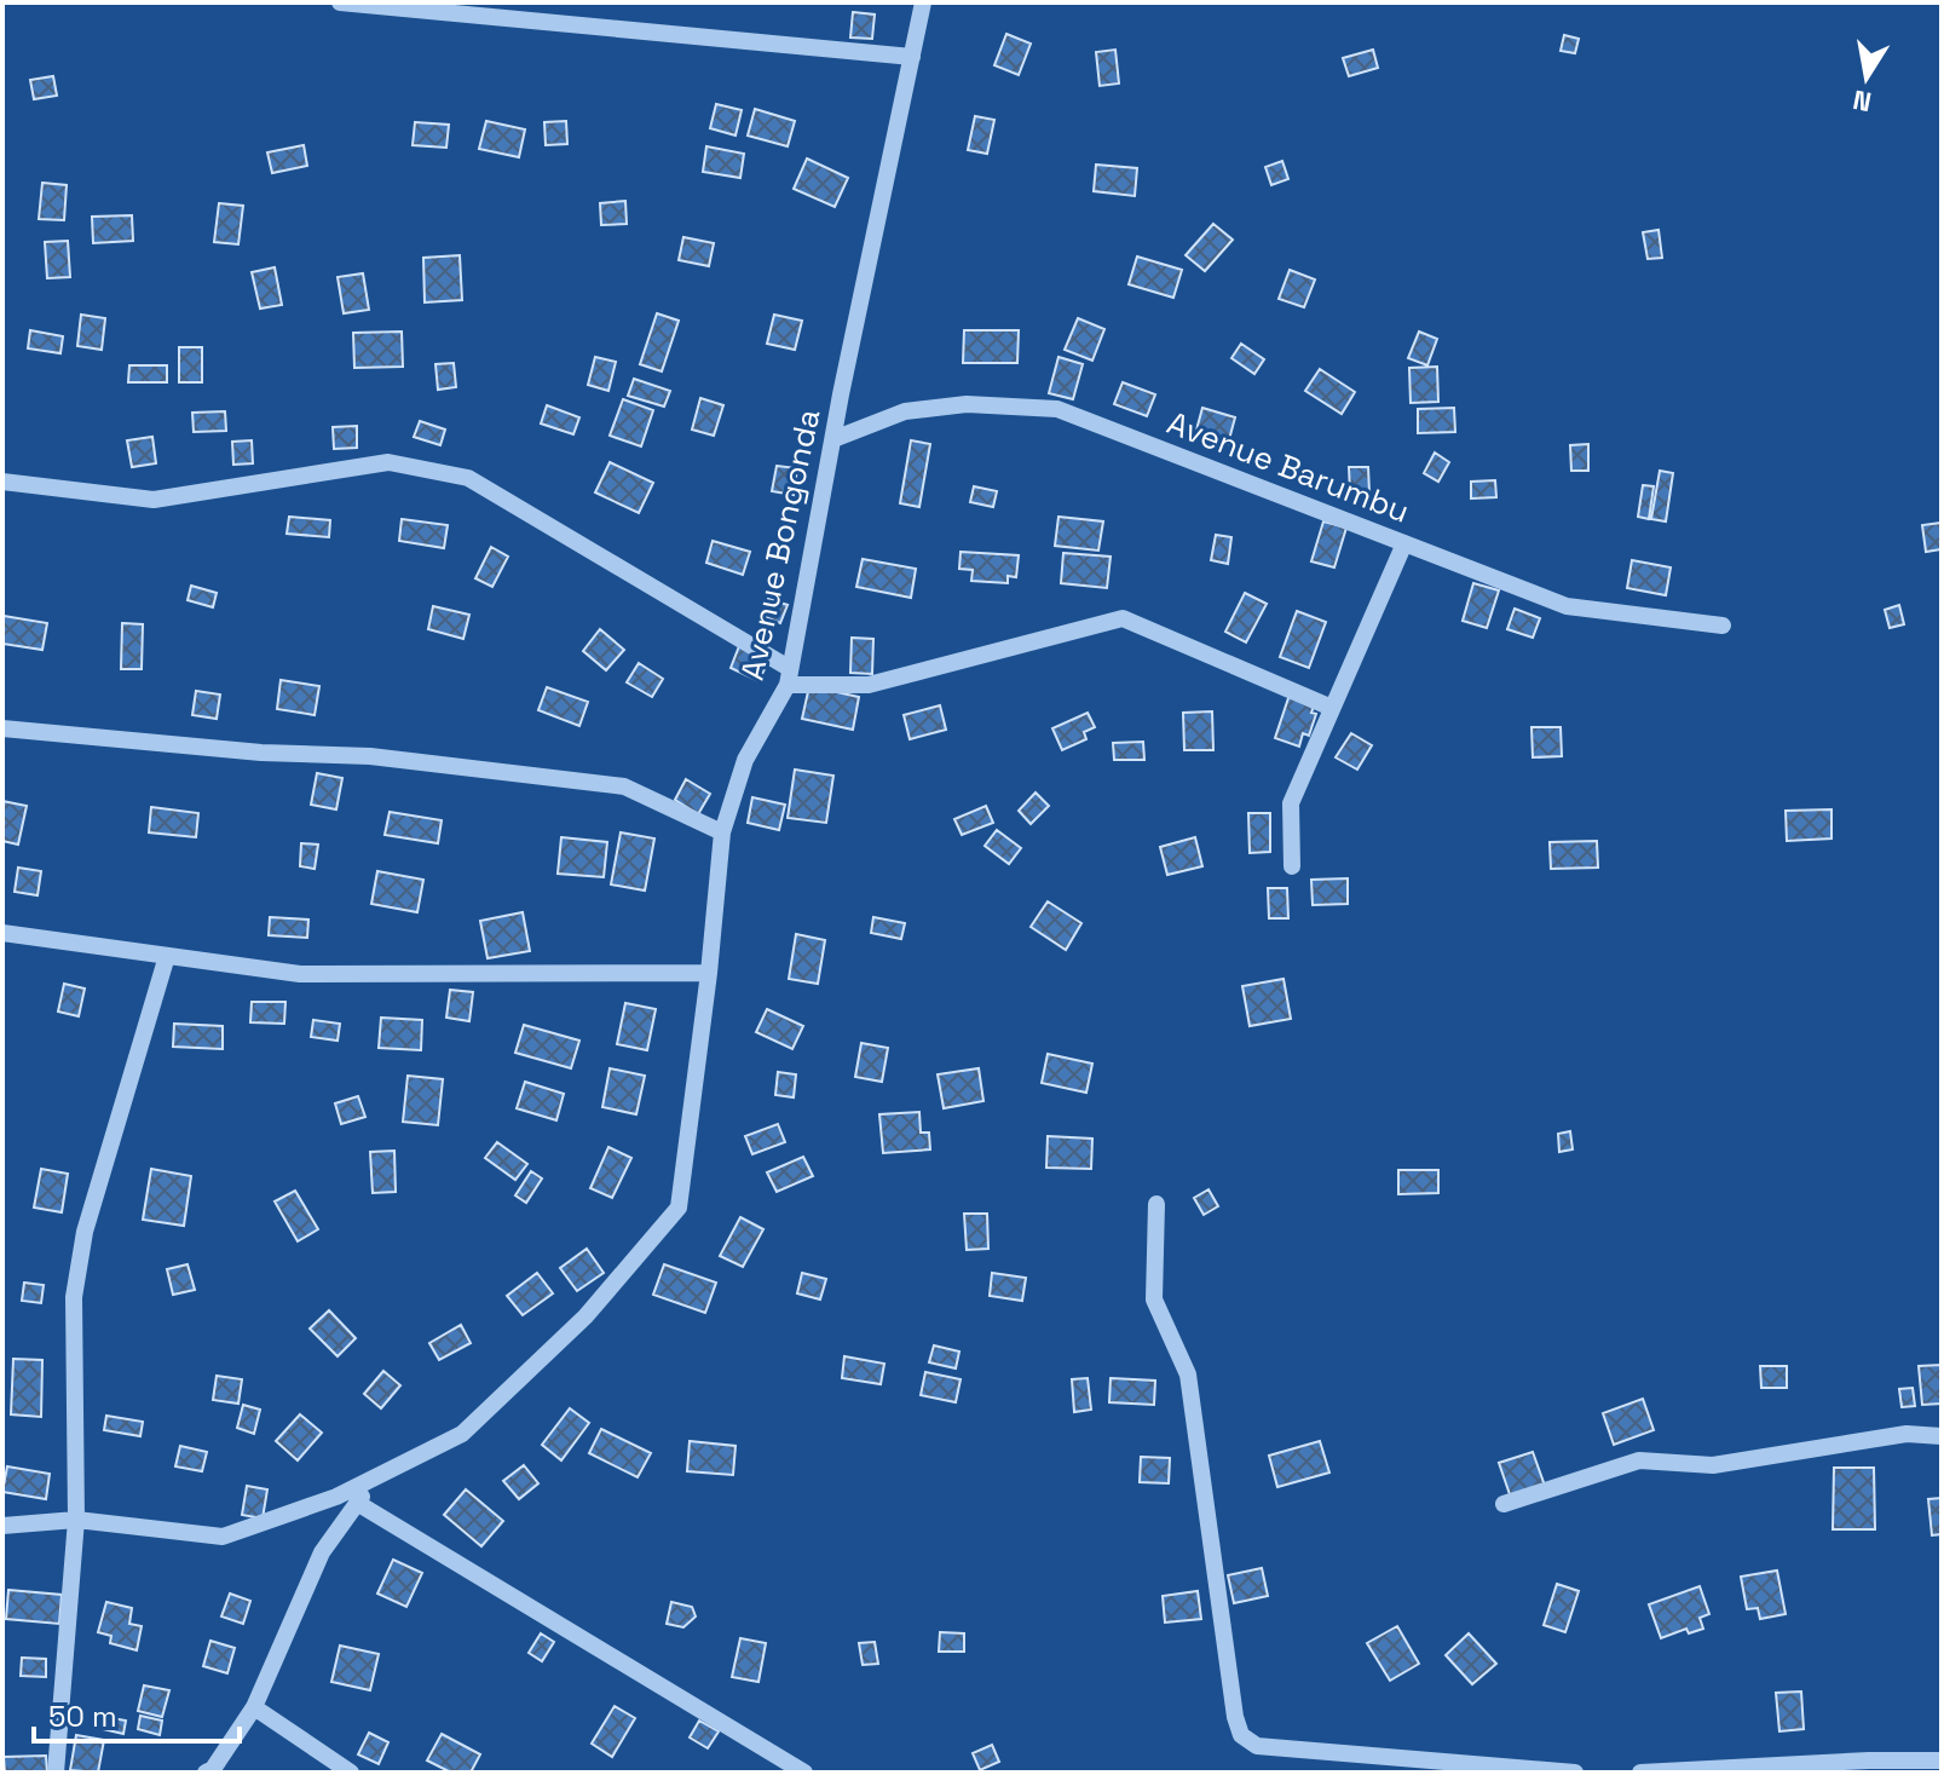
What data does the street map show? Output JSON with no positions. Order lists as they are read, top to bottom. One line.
{"streets":{"street":["Avenue Barumbu","Avenue Bongonda"]},"crossings":[["Avenue Barumbu","Avenue Bongonda"]],"scale_bar":"50 m","north":"bottom"}
